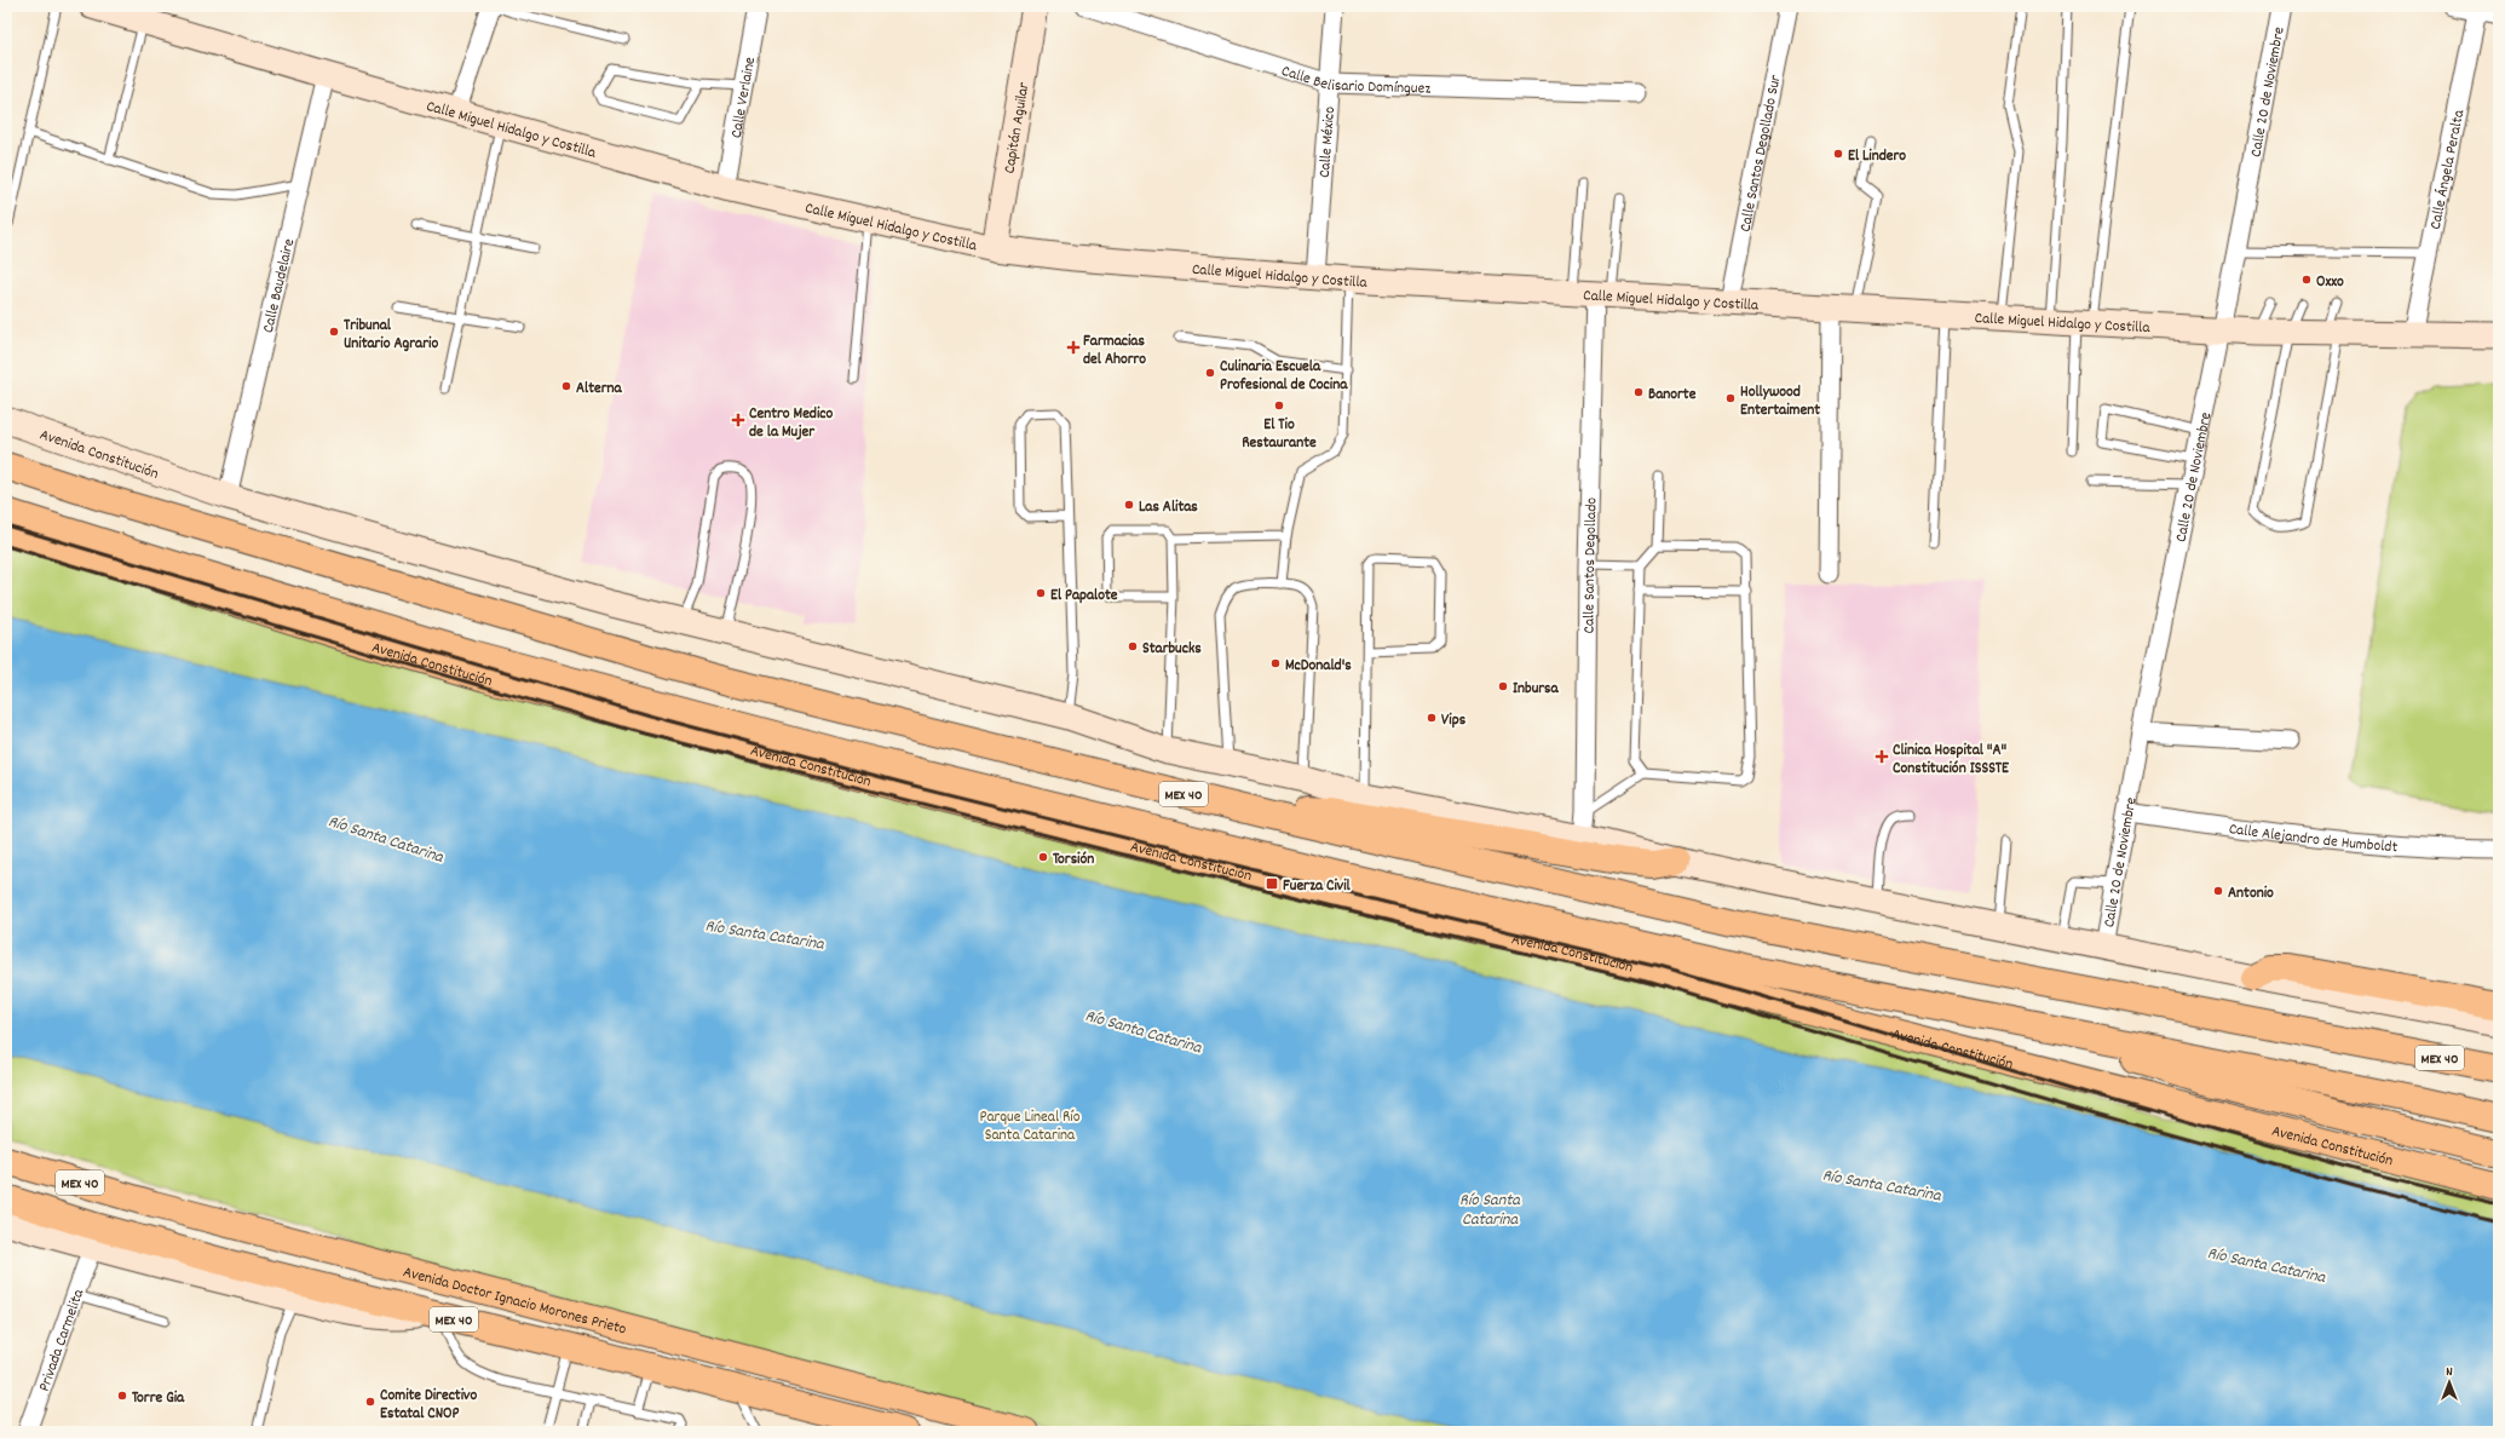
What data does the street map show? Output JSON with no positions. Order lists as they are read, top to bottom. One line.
{"streets":{"main road":["Avenida Constitución","MEX 40","Avenida Doctor Ignacio Morones Prieto"],"street":["Calle Belisario Domínguez","Calle 20 de Noviembre","Calle Verlaine","Capitán Aguilar","Calle Miguel Hidalgo y Costilla","Calle México","Calle Santos Degollado Sur","Calle Ángela Peralta","Calle Baudelaire","Calle Santos Degollado","Calle Alejandro de Humboldt","Privada Carmelita"]},"crossings":[["Calle Belisario Domínguez","Calle México"],["Calle 20 de Noviembre","Calle Miguel Hidalgo y Costilla"],["Calle 20 de Noviembre","Avenida Constitución"],["Calle 20 de Noviembre","Calle Alejandro de Humboldt"],["Calle Verlaine","Calle Miguel Hidalgo y Costilla"],["Capitán Aguilar","Calle Miguel Hidalgo y Costilla"],["Calle Miguel Hidalgo y Costilla","Calle México"],["Calle Miguel Hidalgo y Costilla","Calle Santos Degollado Sur"],["Calle Miguel Hidalgo y Costilla","Calle Ángela Peralta"],["Calle Miguel Hidalgo y Costilla","Calle Baudelaire"],["Calle Miguel Hidalgo y Costilla","Calle Santos Degollado"],["Calle Baudelaire","Avenida Constitución"],["Avenida Constitución","Calle Santos Degollado"],["Avenida Doctor Ignacio Morones Prieto","Privada Carmelita"]],"water":["Río Santa Catarina"],"parks":["Parque Lineal Río Santa Catarina"],"places":{"other":["El Lindero","Oxxo","Tribunal Unitario Agrario","Culinaria Escuela Profesional de Cocina","Alterna","Banorte","Hollywood Entertaiment","El Tio Restaurante","Las Alitas","El Papalote","Starbucks","McDonald's","Inbursa","Vips","Torsión","Antonio","Torre Gia","Comite Directivo Estatal CNOP"],"health":["Farmacias del Ahorro","Centro Medico de la Mujer","Clinica Hospital \"A\" Constitución ISSSTE"],"transit":["Fuerza Civil"]},"north":"top"}
